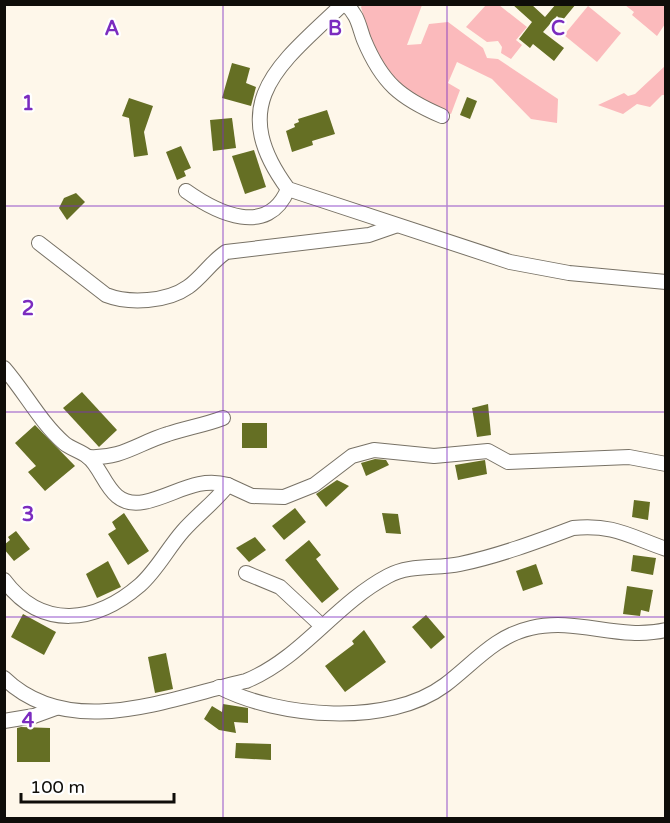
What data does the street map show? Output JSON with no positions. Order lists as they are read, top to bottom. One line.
{"scale_bar":"100 m","grid":{"columns":["A","B","C"],"rows":["1","2","3","4"]}}
